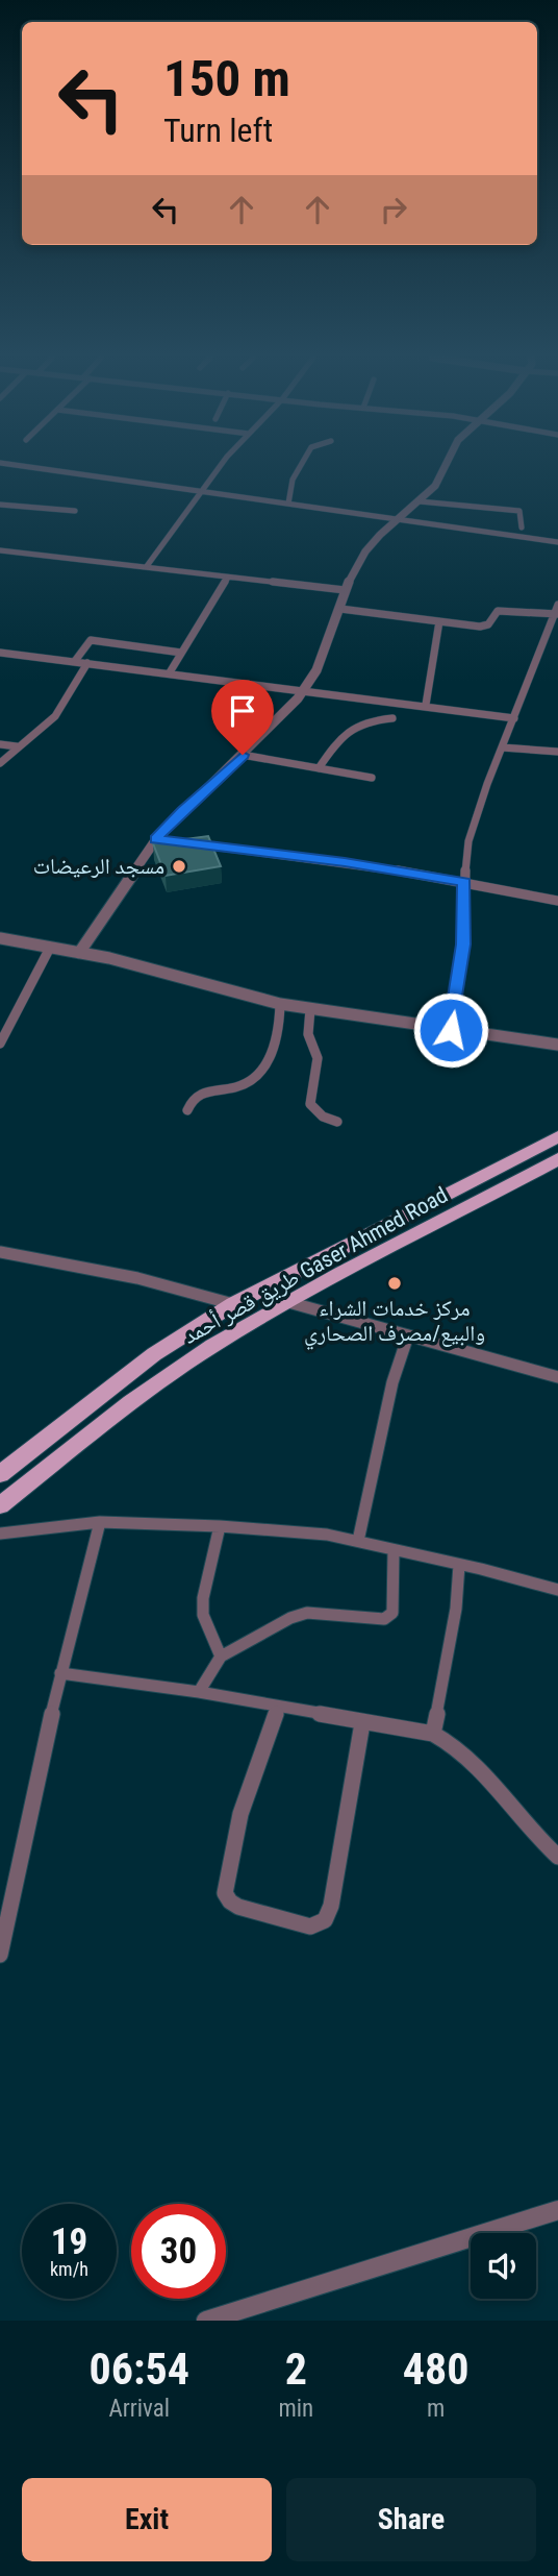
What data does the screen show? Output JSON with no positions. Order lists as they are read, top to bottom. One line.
{"streets":{"main road":["طريق قصر أحمد Gaser Ahmed Road"]},"places":["مسجد الرعيضات","مركز خدمات الشراء والبيع/مصرف الصحاري"],"page":{"turn":["150 m","Turn left"],"speed":"19 km/h","limit":"30","eta":["06:54","Arrival","2","min","480","m"],"buttons":["Exit","Share"]}}
